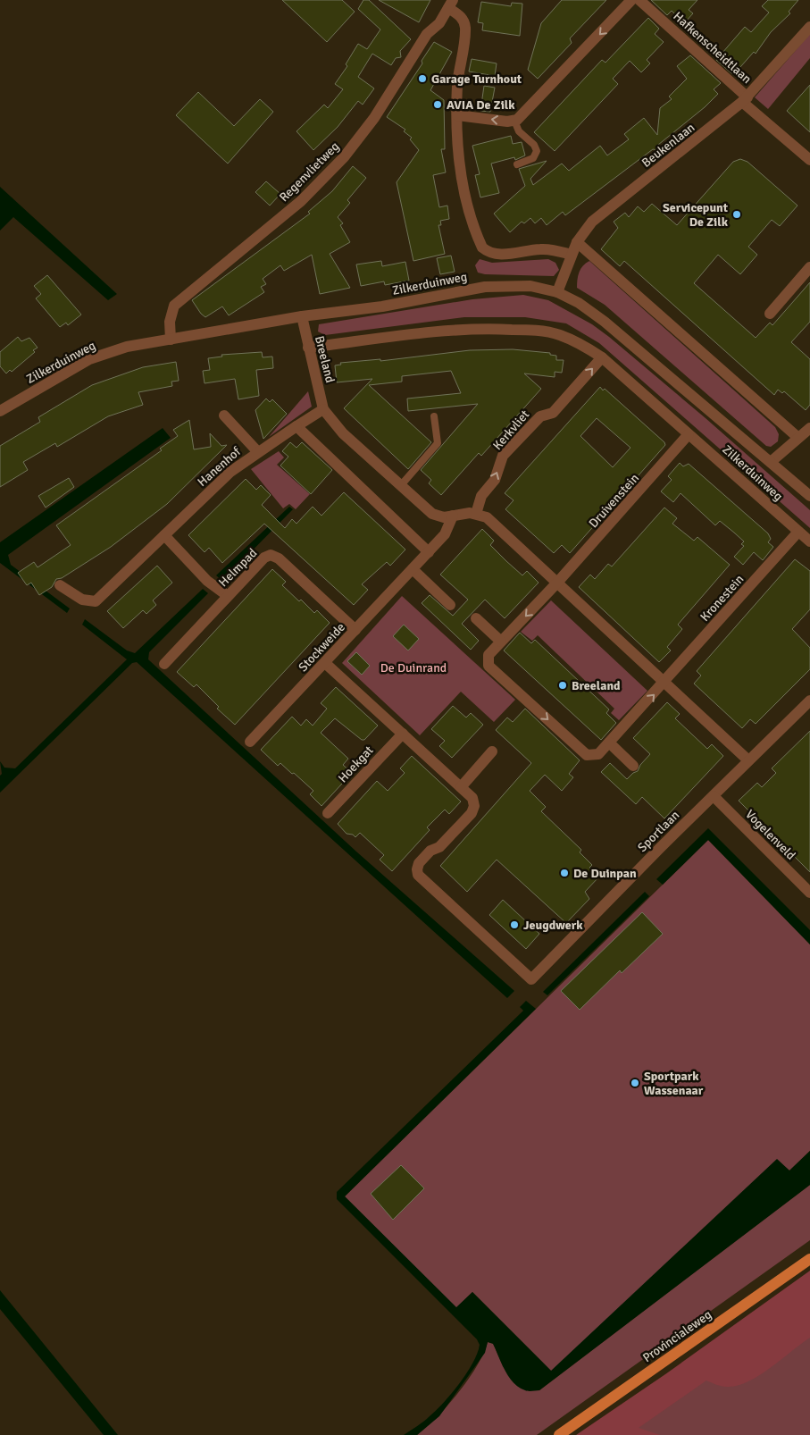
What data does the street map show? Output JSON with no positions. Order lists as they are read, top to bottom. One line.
{"streets":{"main road":["Provincialeweg"],"street":["Hafkenscheidtlaan","Beukenlaan","Regenvlietweg","Zilkerduinweg","Breeland","Kerkvliet","Hanenhof","Druivenstein","Helmpad","Kronestein","Stockweide","Hoekgat","Sportlaan","Vogelenveld"]},"crossings":[["Hafkenscheidtlaan","Beukenlaan"],["Beukenlaan","Zilkerduinweg"],["Regenvlietweg","Zilkerduinweg"],["Zilkerduinweg","Breeland"],["Zilkerduinweg","Kerkvliet"],["Zilkerduinweg","Druivenstein"],["Zilkerduinweg","Kronestein"],["Breeland","Kerkvliet"],["Helmpad","Stockweide"],["Sportlaan","Vogelenveld"]],"one_way":["Kerkvliet"],"parks":["De Duinrand"],"places":["Garage Turnhout","AVIA De Zilk","Servicepunt De Zilk","Breeland","De Duinpan","Jeugdwerk","Sportpark Wassenaar"]}
